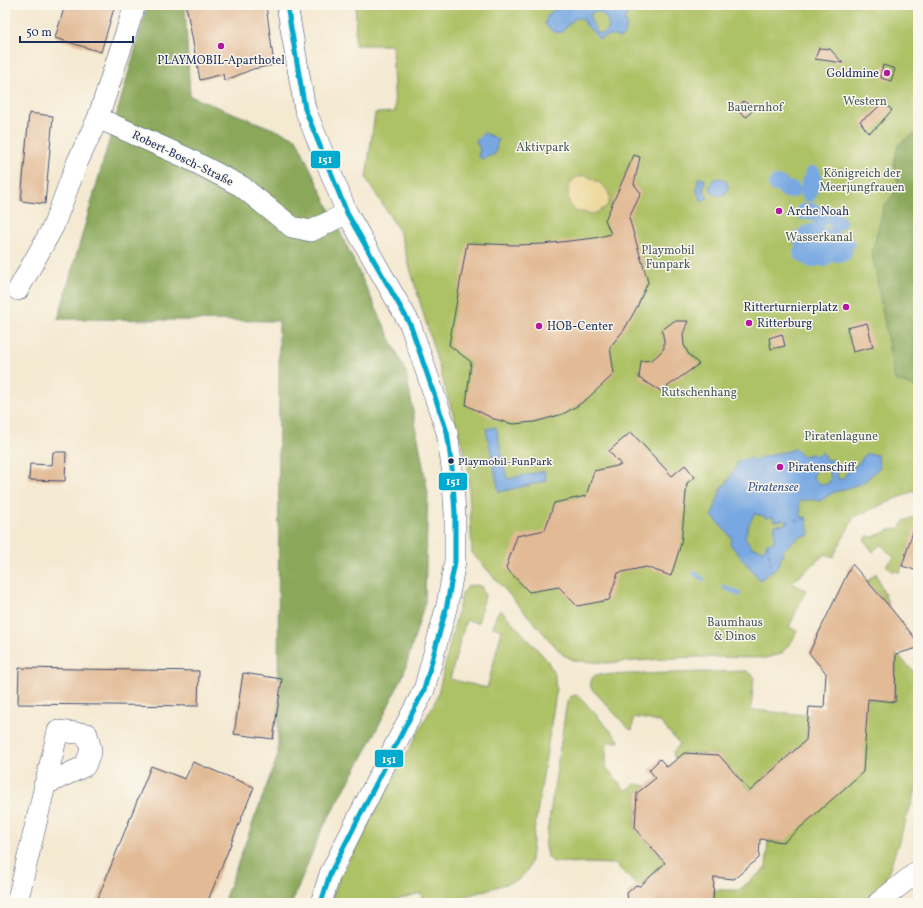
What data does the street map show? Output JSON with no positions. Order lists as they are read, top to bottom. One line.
{"streets":{"street":["Robert-Bosch-Straße"]},"water":["Piratensee"],"parks":["Western","Bauernhof","Aktivpark","Königreich der Meerjungfrauen","Wasserkanal","Playmobil Funpark","Rutschenhang","Piratenlagune","Baumhaus & Dinos"],"places":["PLAYMOBIL-Aparthotel","Goldmine","Arche Noah","Ritterturnierplatz","Ritterburg","HOB-Center","Playmobil-FunPark","Piratenschiff"],"lines":["transit line 151"],"scale_bar":"50 m"}
